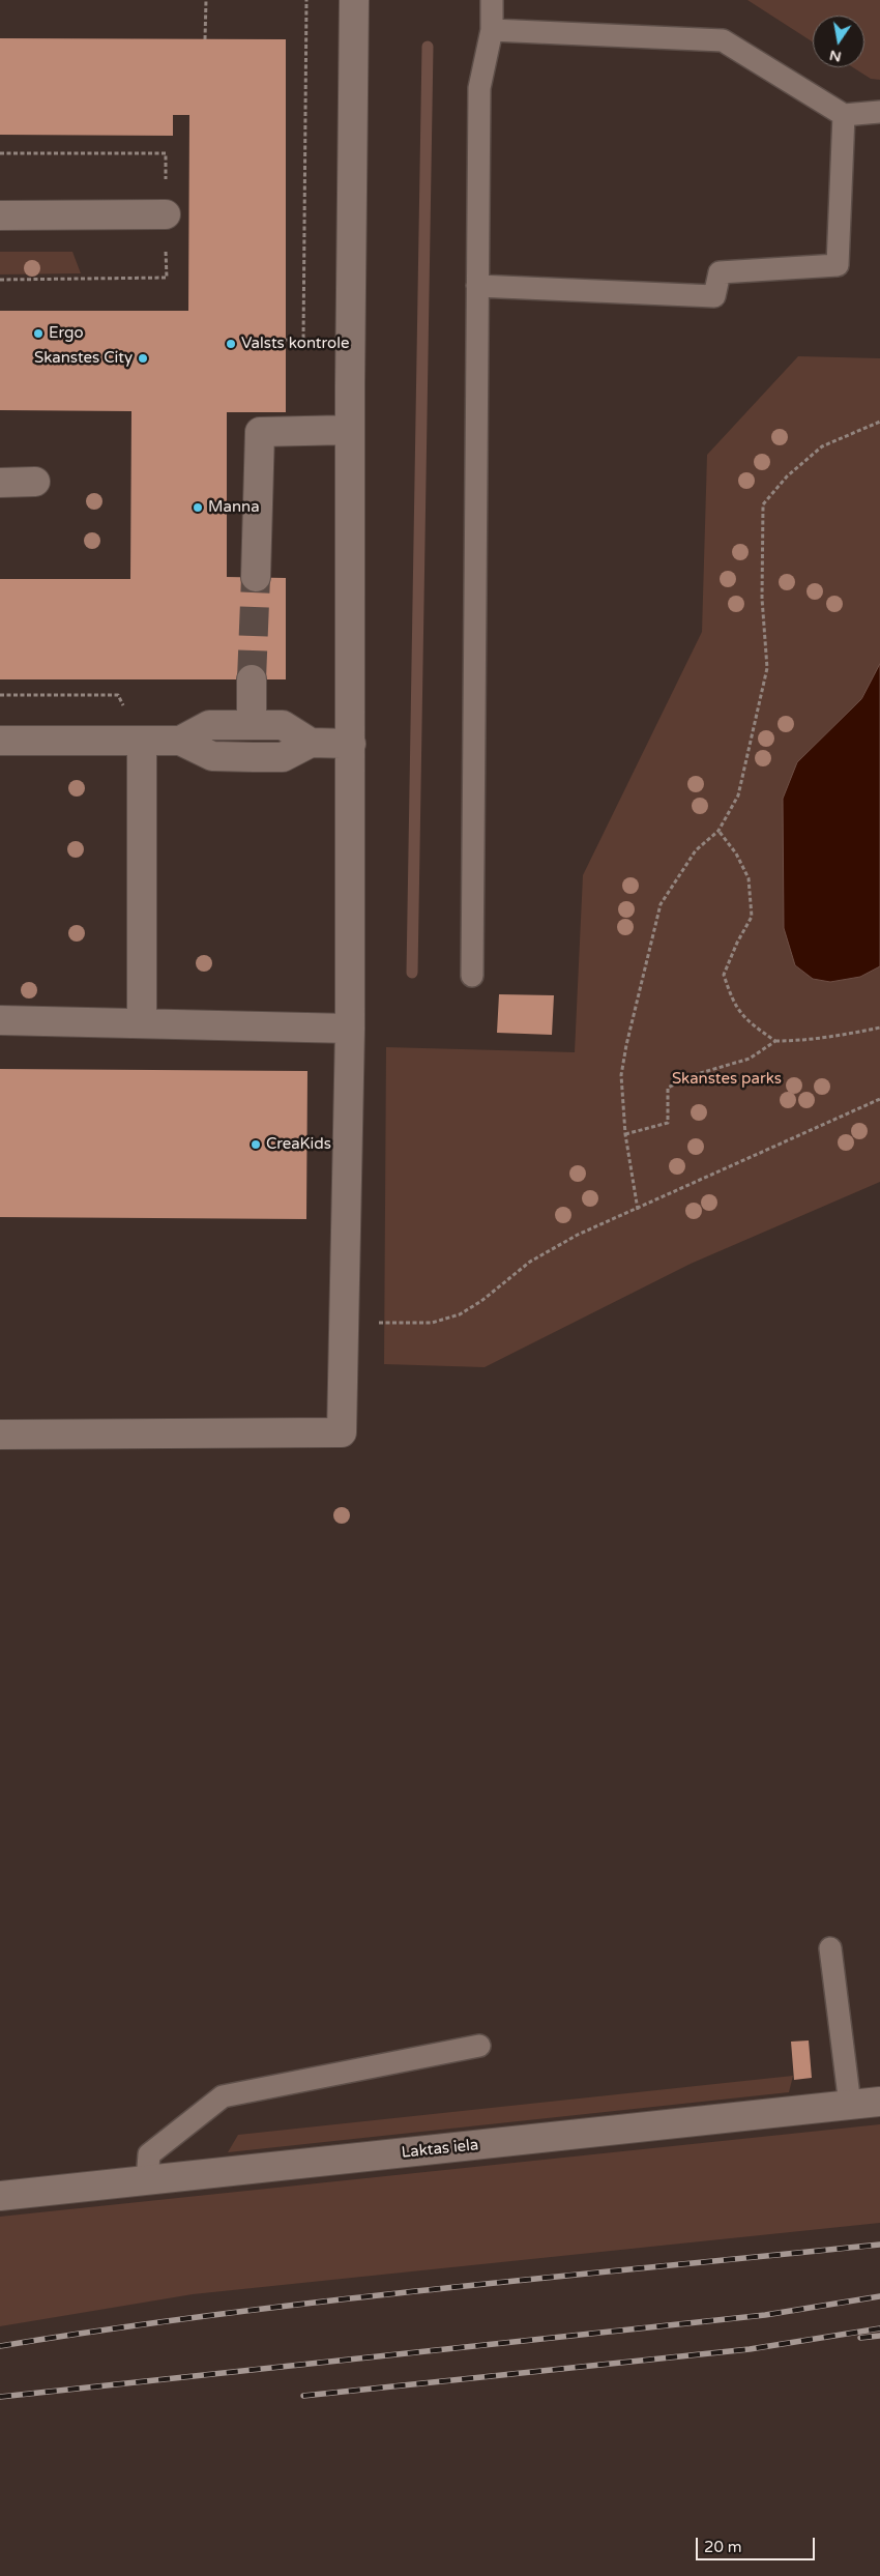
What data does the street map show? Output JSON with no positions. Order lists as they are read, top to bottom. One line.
{"streets":{"street":["Laktas iela"]},"parks":["Skanstes parks"],"places":["Ergo","Valsts kontrole","Skanstes City","Manna","CreaKids"],"scale_bar":"20 m","north":"bottom"}
